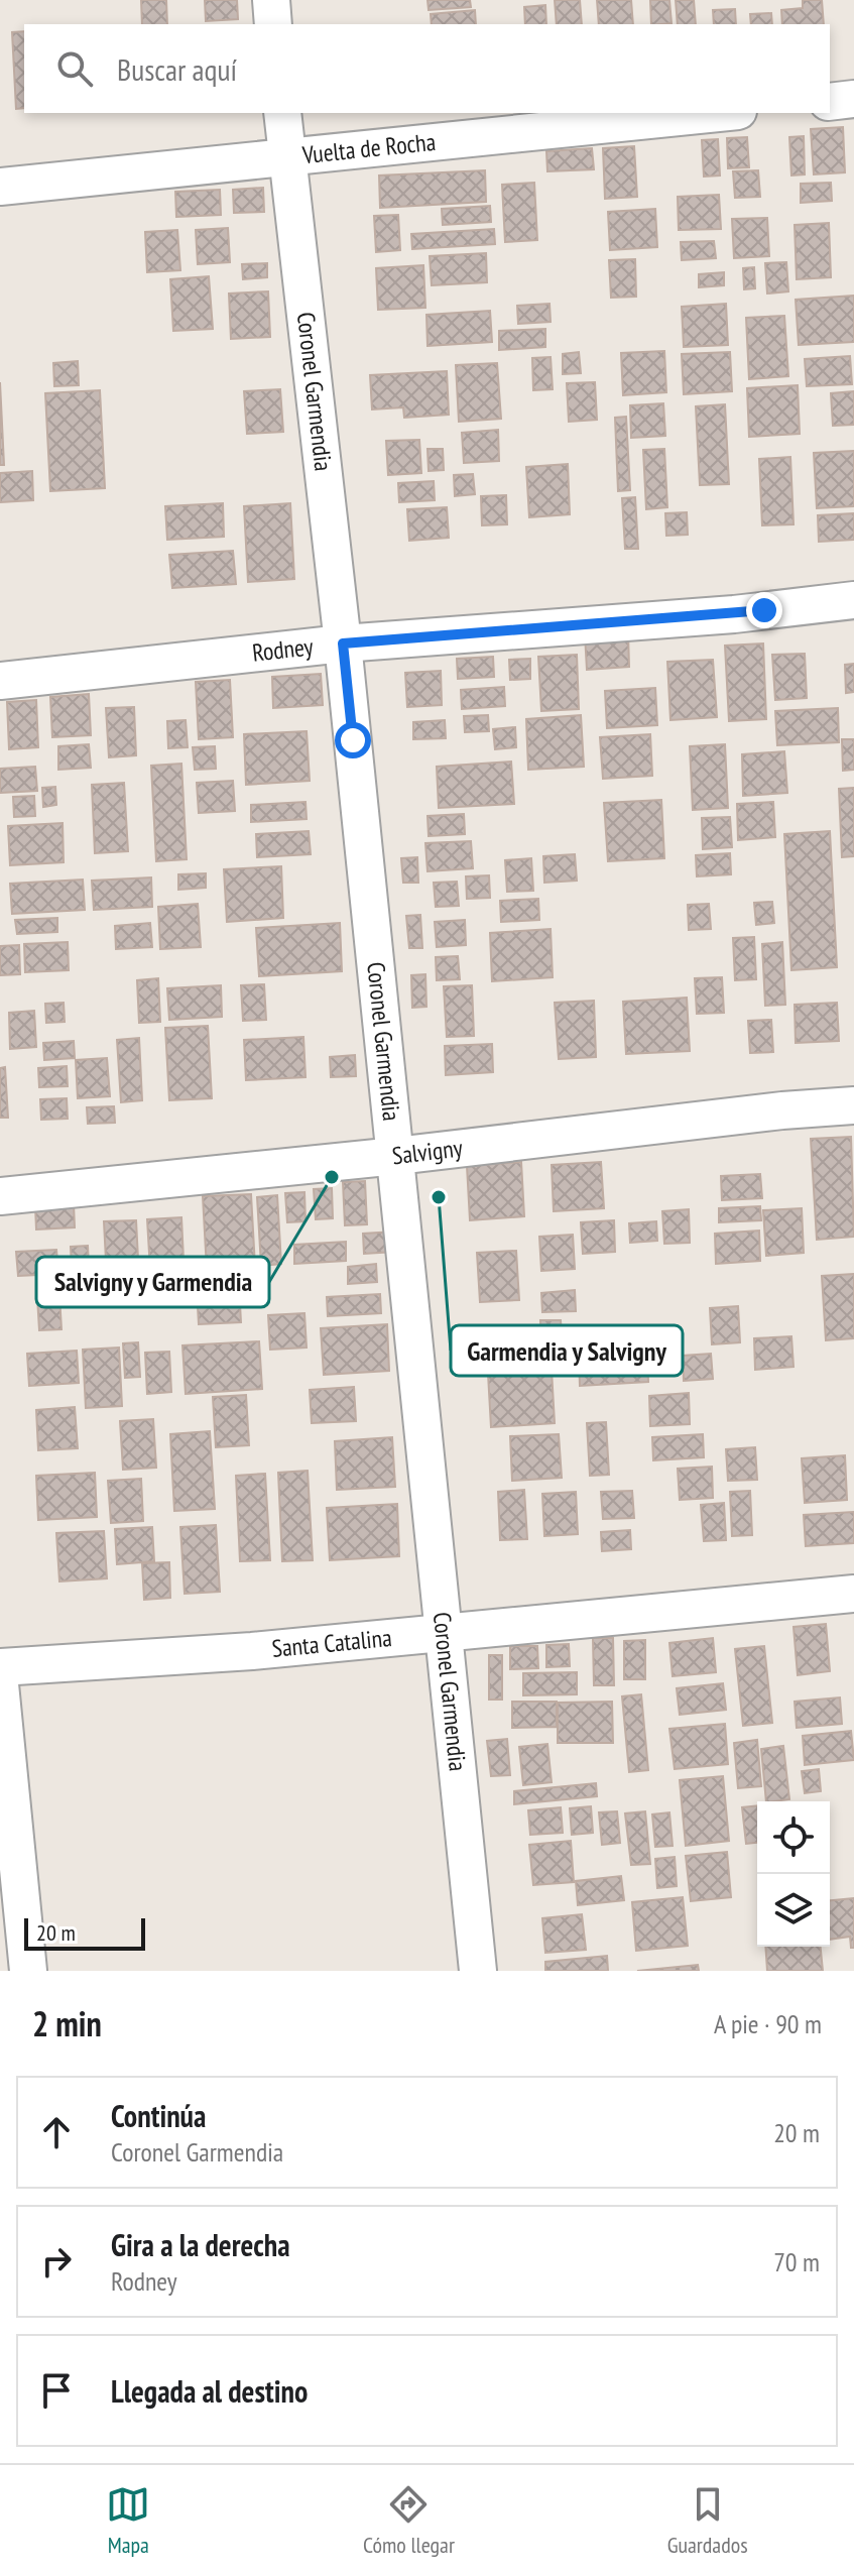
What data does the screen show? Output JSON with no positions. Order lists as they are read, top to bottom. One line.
{"streets":{"street":["Vuelta de Rocha","Coronel Garmendia","Rodney","Salvigny","Santa Catalina"]},"crossings":[["Vuelta de Rocha","Coronel Garmendia"],["Coronel Garmendia","Rodney"],["Coronel Garmendia","Salvigny"],["Coronel Garmendia","Santa Catalina"]],"places":["Salvigny y Garmendia","Garmendia y Salvigny"],"scale_bar":"20 m","page":{"search":"Buscar aquí","scale":"20 m","heading":["2 min","A pie · 90 m"],"list":[["Continúa","Coronel Garmendia","20 m"],["Gira a la derecha","Rodney","70 m"],"Llegada al destino"],"nav":["Mapa","Cómo llegar","Guardados"]}}
